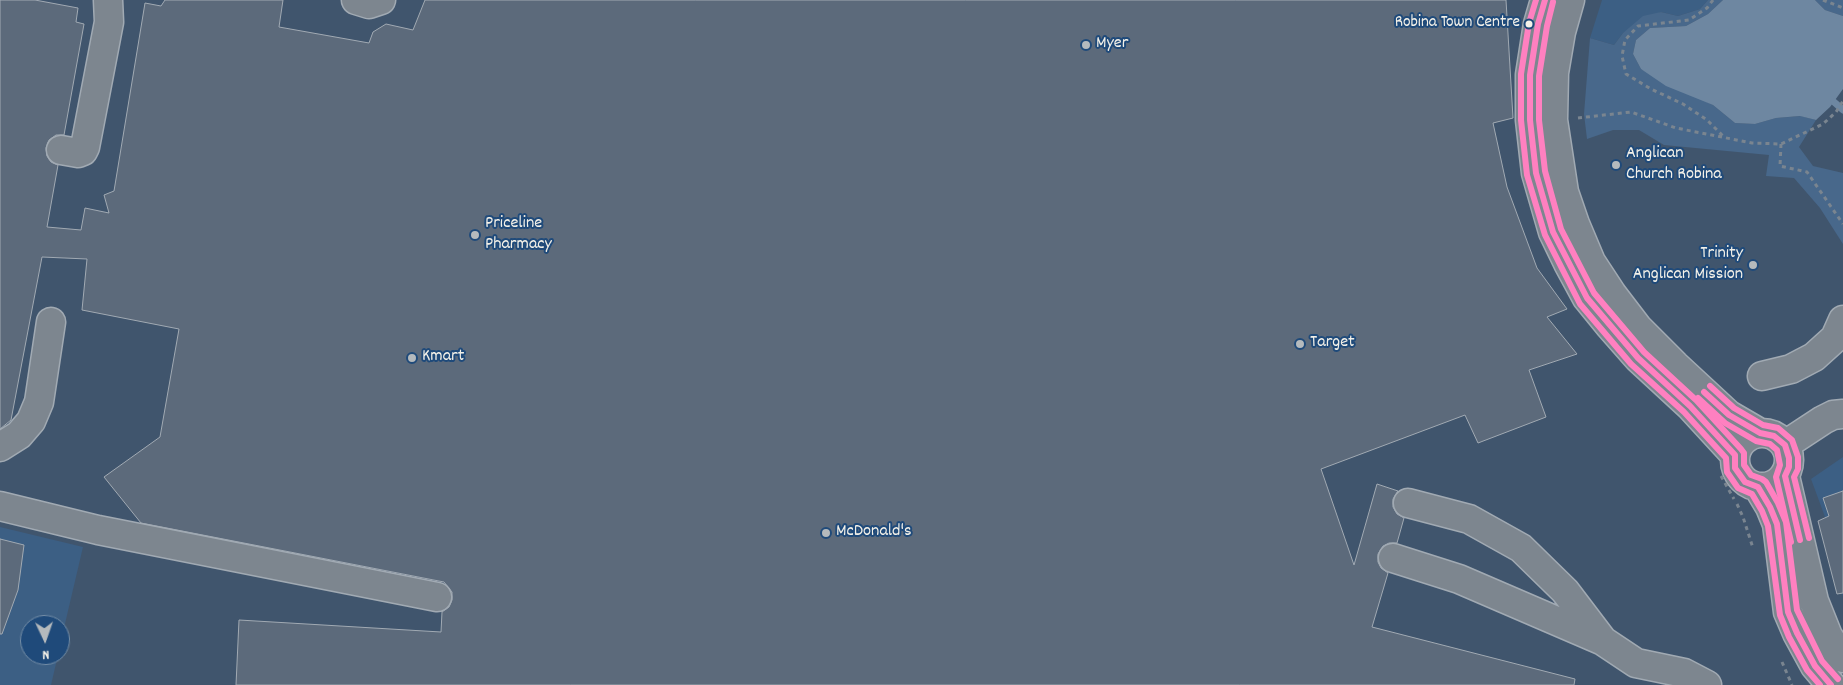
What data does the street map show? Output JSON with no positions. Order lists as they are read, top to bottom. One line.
{"places":["Robina Town Centre","Myer","Anglican Church Robina","Priceline Pharmacy","Trinity Anglican Mission","Target","Kmart","McDonald's"],"north":"bottom"}
